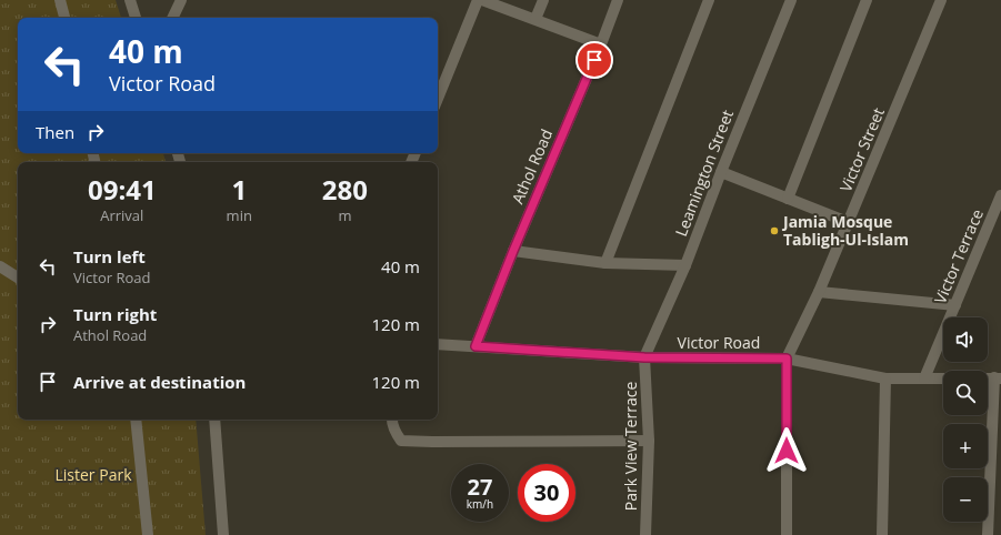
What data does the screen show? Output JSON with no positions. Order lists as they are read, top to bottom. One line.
{"streets":{"street":["Victor Street","Athol Road","Leamington Street","Victor Terrace","Victor Road","Park View Terrace"]},"crossings":[["Victor Street","Victor Road"],["Athol Road","Victor Road"],["Leamington Street","Victor Road"],["Leamington Street","Park View Terrace"],["Victor Terrace","Victor Road"],["Victor Road","Park View Terrace"]],"parks":["Lister Park"],"places":["Jamia Mosque Tabligh-Ul-Islam"],"page":{"turn":["40 m","Victor Road"],"then":"Then","eta":["09:41","Arrival","1","min","280","m"],"list":[{"name":"Turn left","note":"Victor Road","value":"40 m"},{"name":"Turn right","note":"Athol Road","value":"120 m"},{"name":"Arrive at destination","value":"120 m"}],"map_buttons":["+","−"],"speed":"27 km/h","limit":"30"}}
